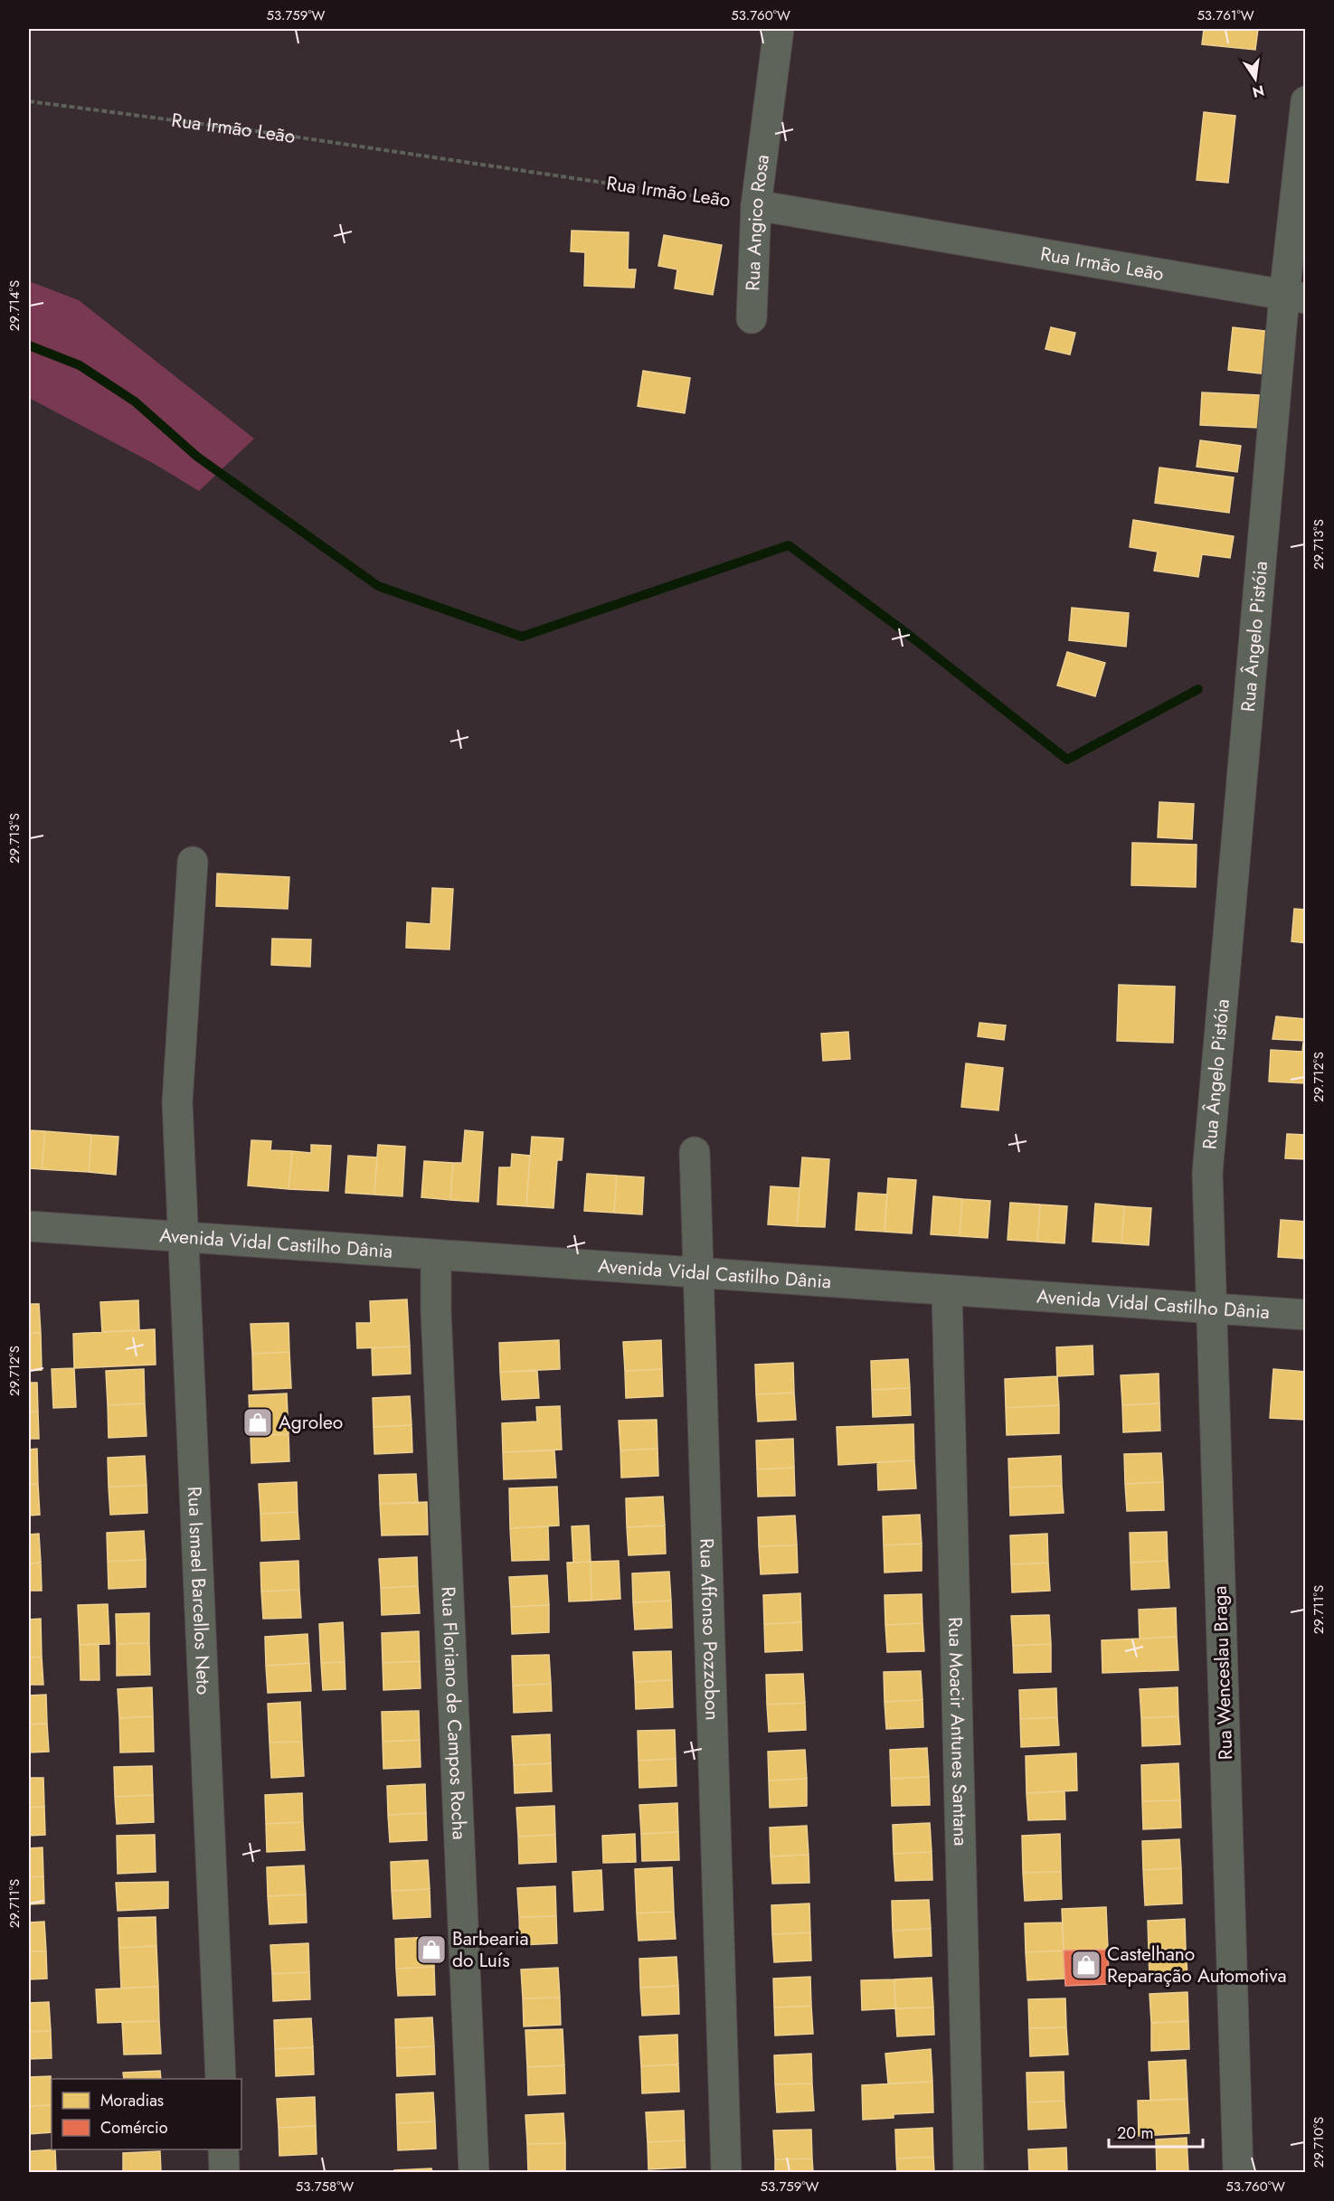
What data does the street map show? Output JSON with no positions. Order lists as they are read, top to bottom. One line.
{"streets":{"street":["Rua Irmão Leão","Rua Angico Rosa","Rua Ângelo Pistóia","Avenida Vidal Castilho Dânia","Rua Ismael Barcellos Neto","Rua Affonso Pozzobon","Rua Wenceslau Braga","Rua Floriano de Campos Rocha","Rua Moacir Antunes Santana"]},"crossings":[["Rua Irmão Leão","Rua Angico Rosa"],["Rua Irmão Leão","Rua Ângelo Pistóia"],["Rua Ângelo Pistóia","Rua Wenceslau Braga"],["Avenida Vidal Castilho Dânia","Rua Ismael Barcellos Neto"],["Avenida Vidal Castilho Dânia","Rua Affonso Pozzobon"],["Avenida Vidal Castilho Dânia","Rua Wenceslau Braga"],["Avenida Vidal Castilho Dânia","Rua Floriano de Campos Rocha"],["Avenida Vidal Castilho Dânia","Rua Moacir Antunes Santana"]],"places":{"shop":["Agroleo","Barbearia do Luís","Castelhano Reparação Automotiva"]},"legend":["Moradias","Comércio"],"scale_bar":"20 m","north":"bottom","coordinates":["53.759°W","53.760°W","53.761°W","29.714°S","29.713°S","29.712°S","29.711°S","29.710°S","53.758°W"]}
